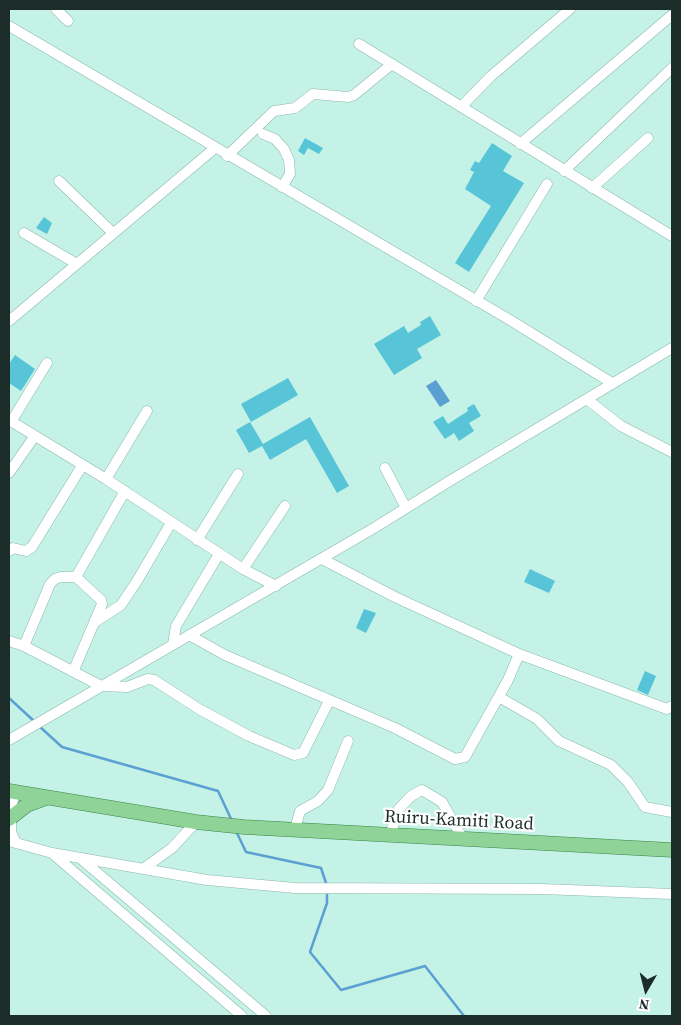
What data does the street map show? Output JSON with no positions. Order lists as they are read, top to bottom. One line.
{"streets":{"main road":["Ruiru-Kamiti Road"]},"north":"bottom"}
